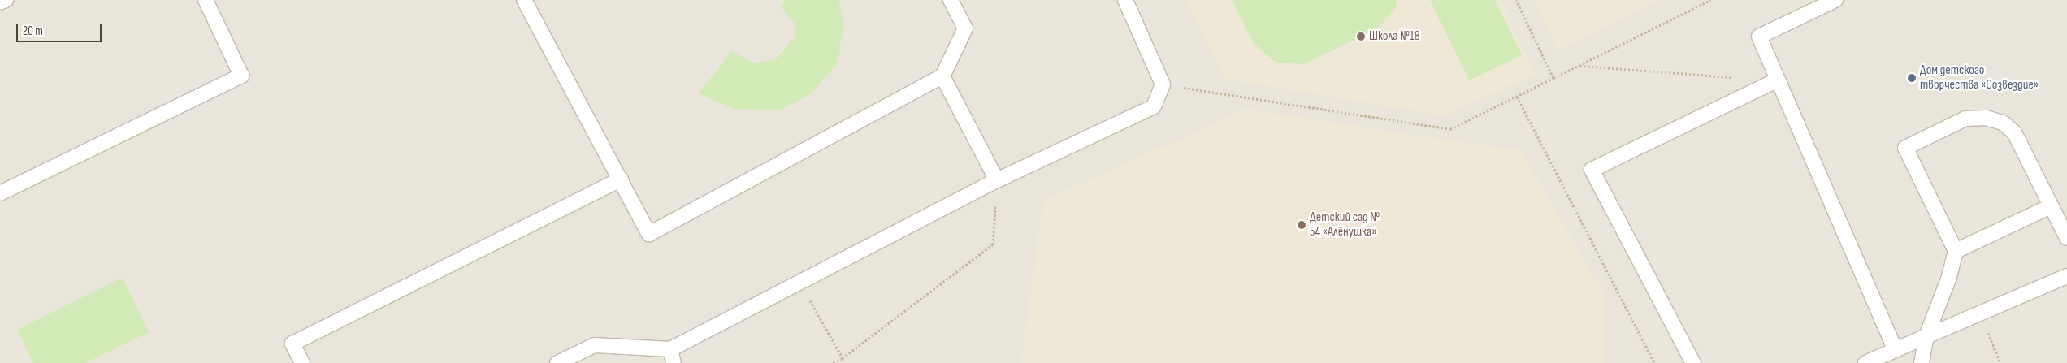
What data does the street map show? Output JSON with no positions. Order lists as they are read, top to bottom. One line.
{"places":["Школа №18","Дом детского творчества «Созвездие»","Детский сад № 54 «Алёнушка»"],"scale_bar":"20 m"}
